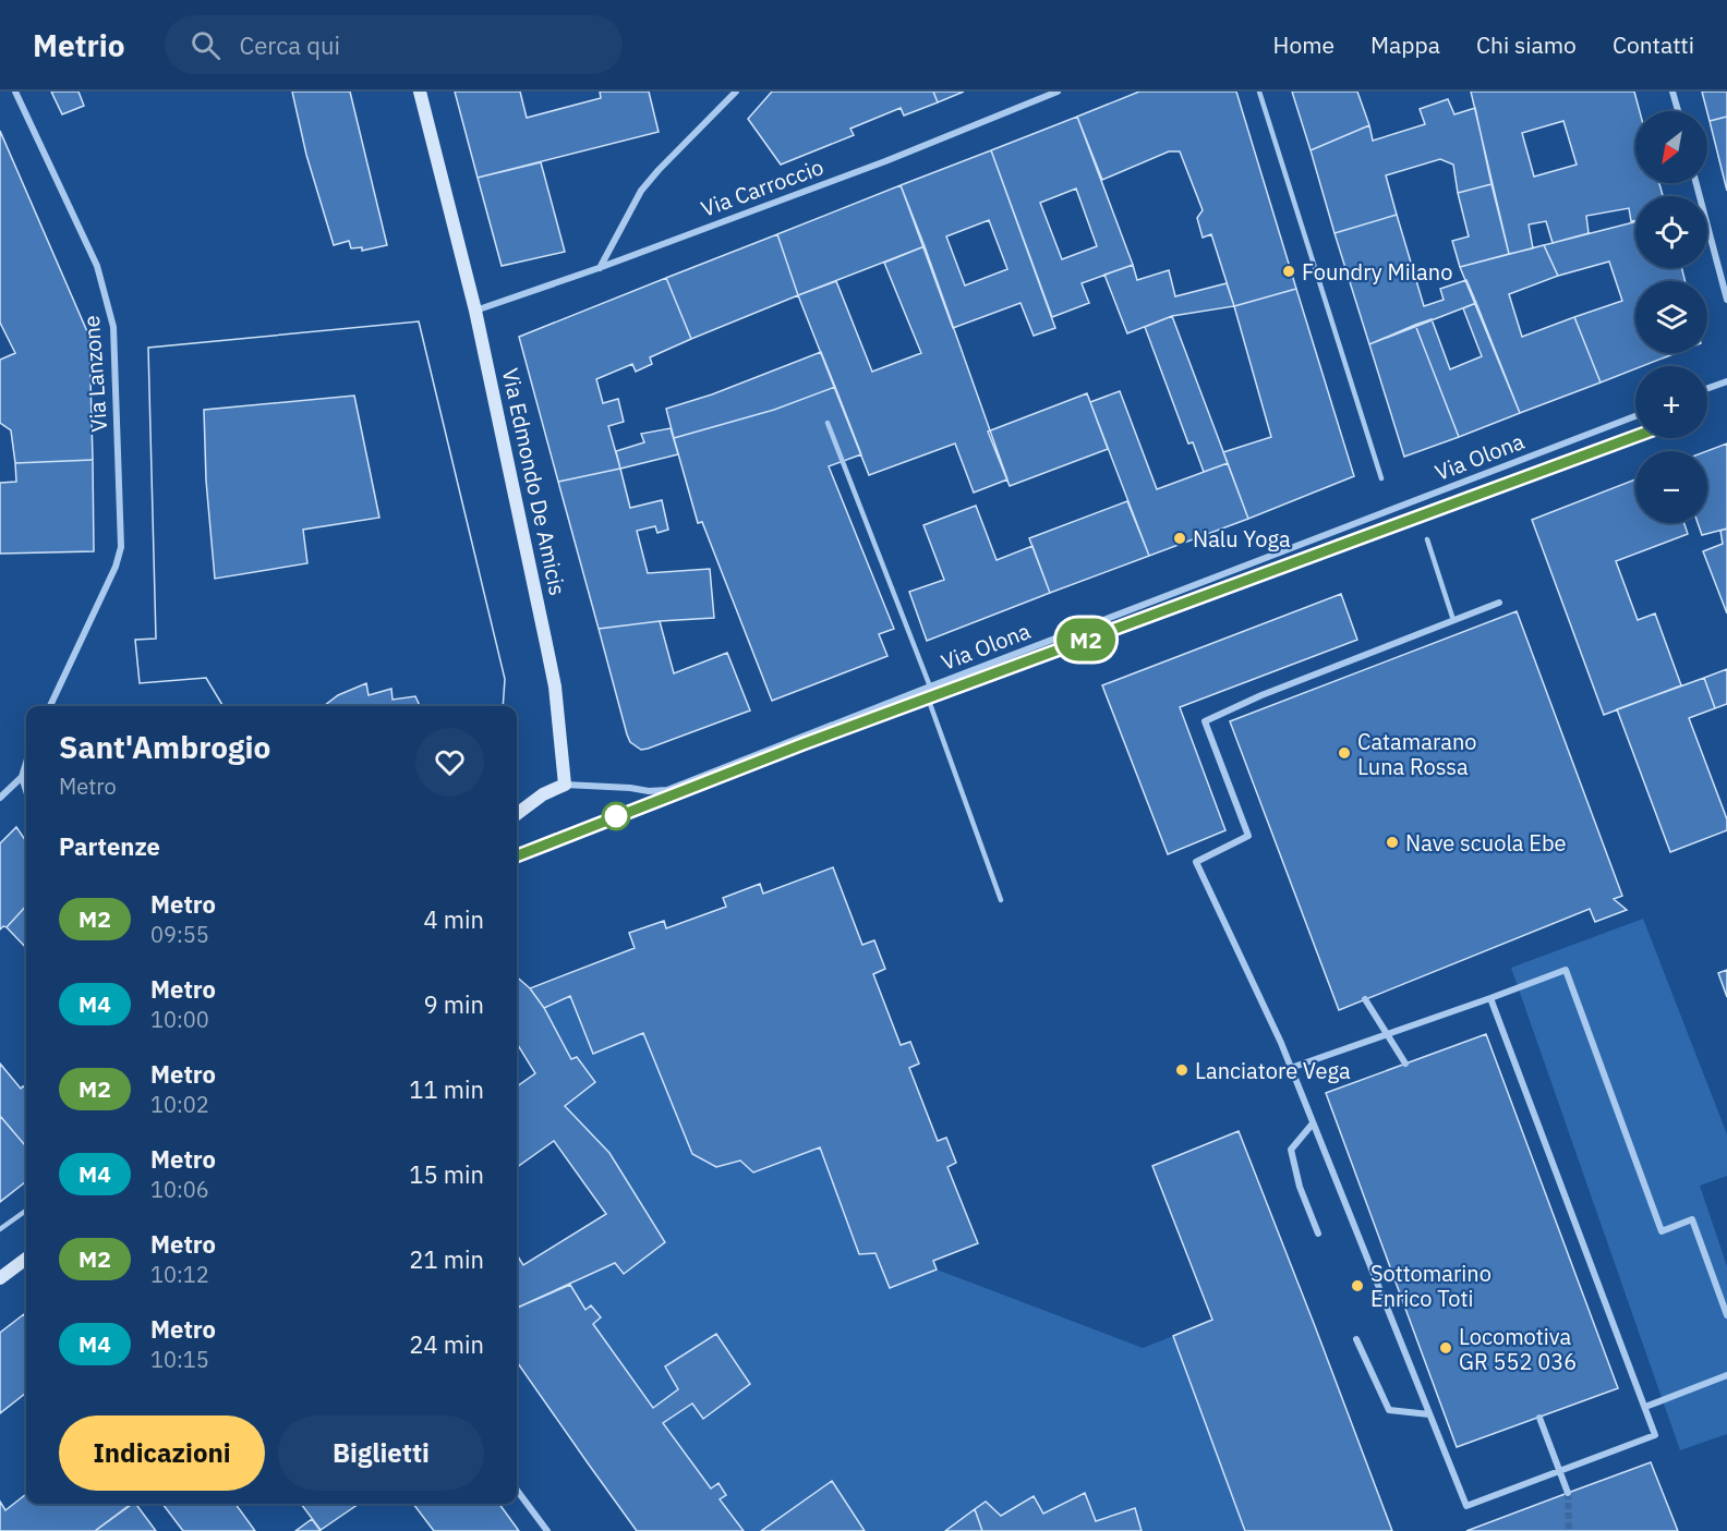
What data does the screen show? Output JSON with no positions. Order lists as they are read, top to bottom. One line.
{"streets":{"street":["Via Carroccio","Via Lanzone","Via Olona","Via Edmondo De Amicis"]},"crossings":[["Via Carroccio","Via Edmondo De Amicis"],["Via Olona","Via Edmondo De Amicis"]],"places":["Foundry Milano","Nalu Yoga","Catamarano Luna Rossa","Nave scuola Ebe","Lanciatore Vega","Sottomarino Enrico Toti","Locomotiva GR 552 036"],"lines":["metro line M2"],"north":"bottom left","page":{"header":"Metrio","search":"Cerca qui","nav":["Home","Mappa","Chi siamo","Contatti"],"on_map":"M2","map_buttons":["+","−"],"heading":[["Sant'Ambrogio","Metro"],"Partenze"],"list":[{"mark":"M2","name":"Metro","note":"09:55","value":"4 min"},{"mark":"M4","name":"Metro","note":"10:00","value":"9 min"},{"mark":"M2","name":"Metro","note":"10:02","value":"11 min"},{"mark":"M4","name":"Metro","note":"10:06","value":"15 min"},{"mark":"M2","name":"Metro","note":"10:12","value":"21 min"},{"mark":"M4","name":"Metro","note":"10:15","value":"24 min"}],"buttons":["Indicazioni","Biglietti"]}}
